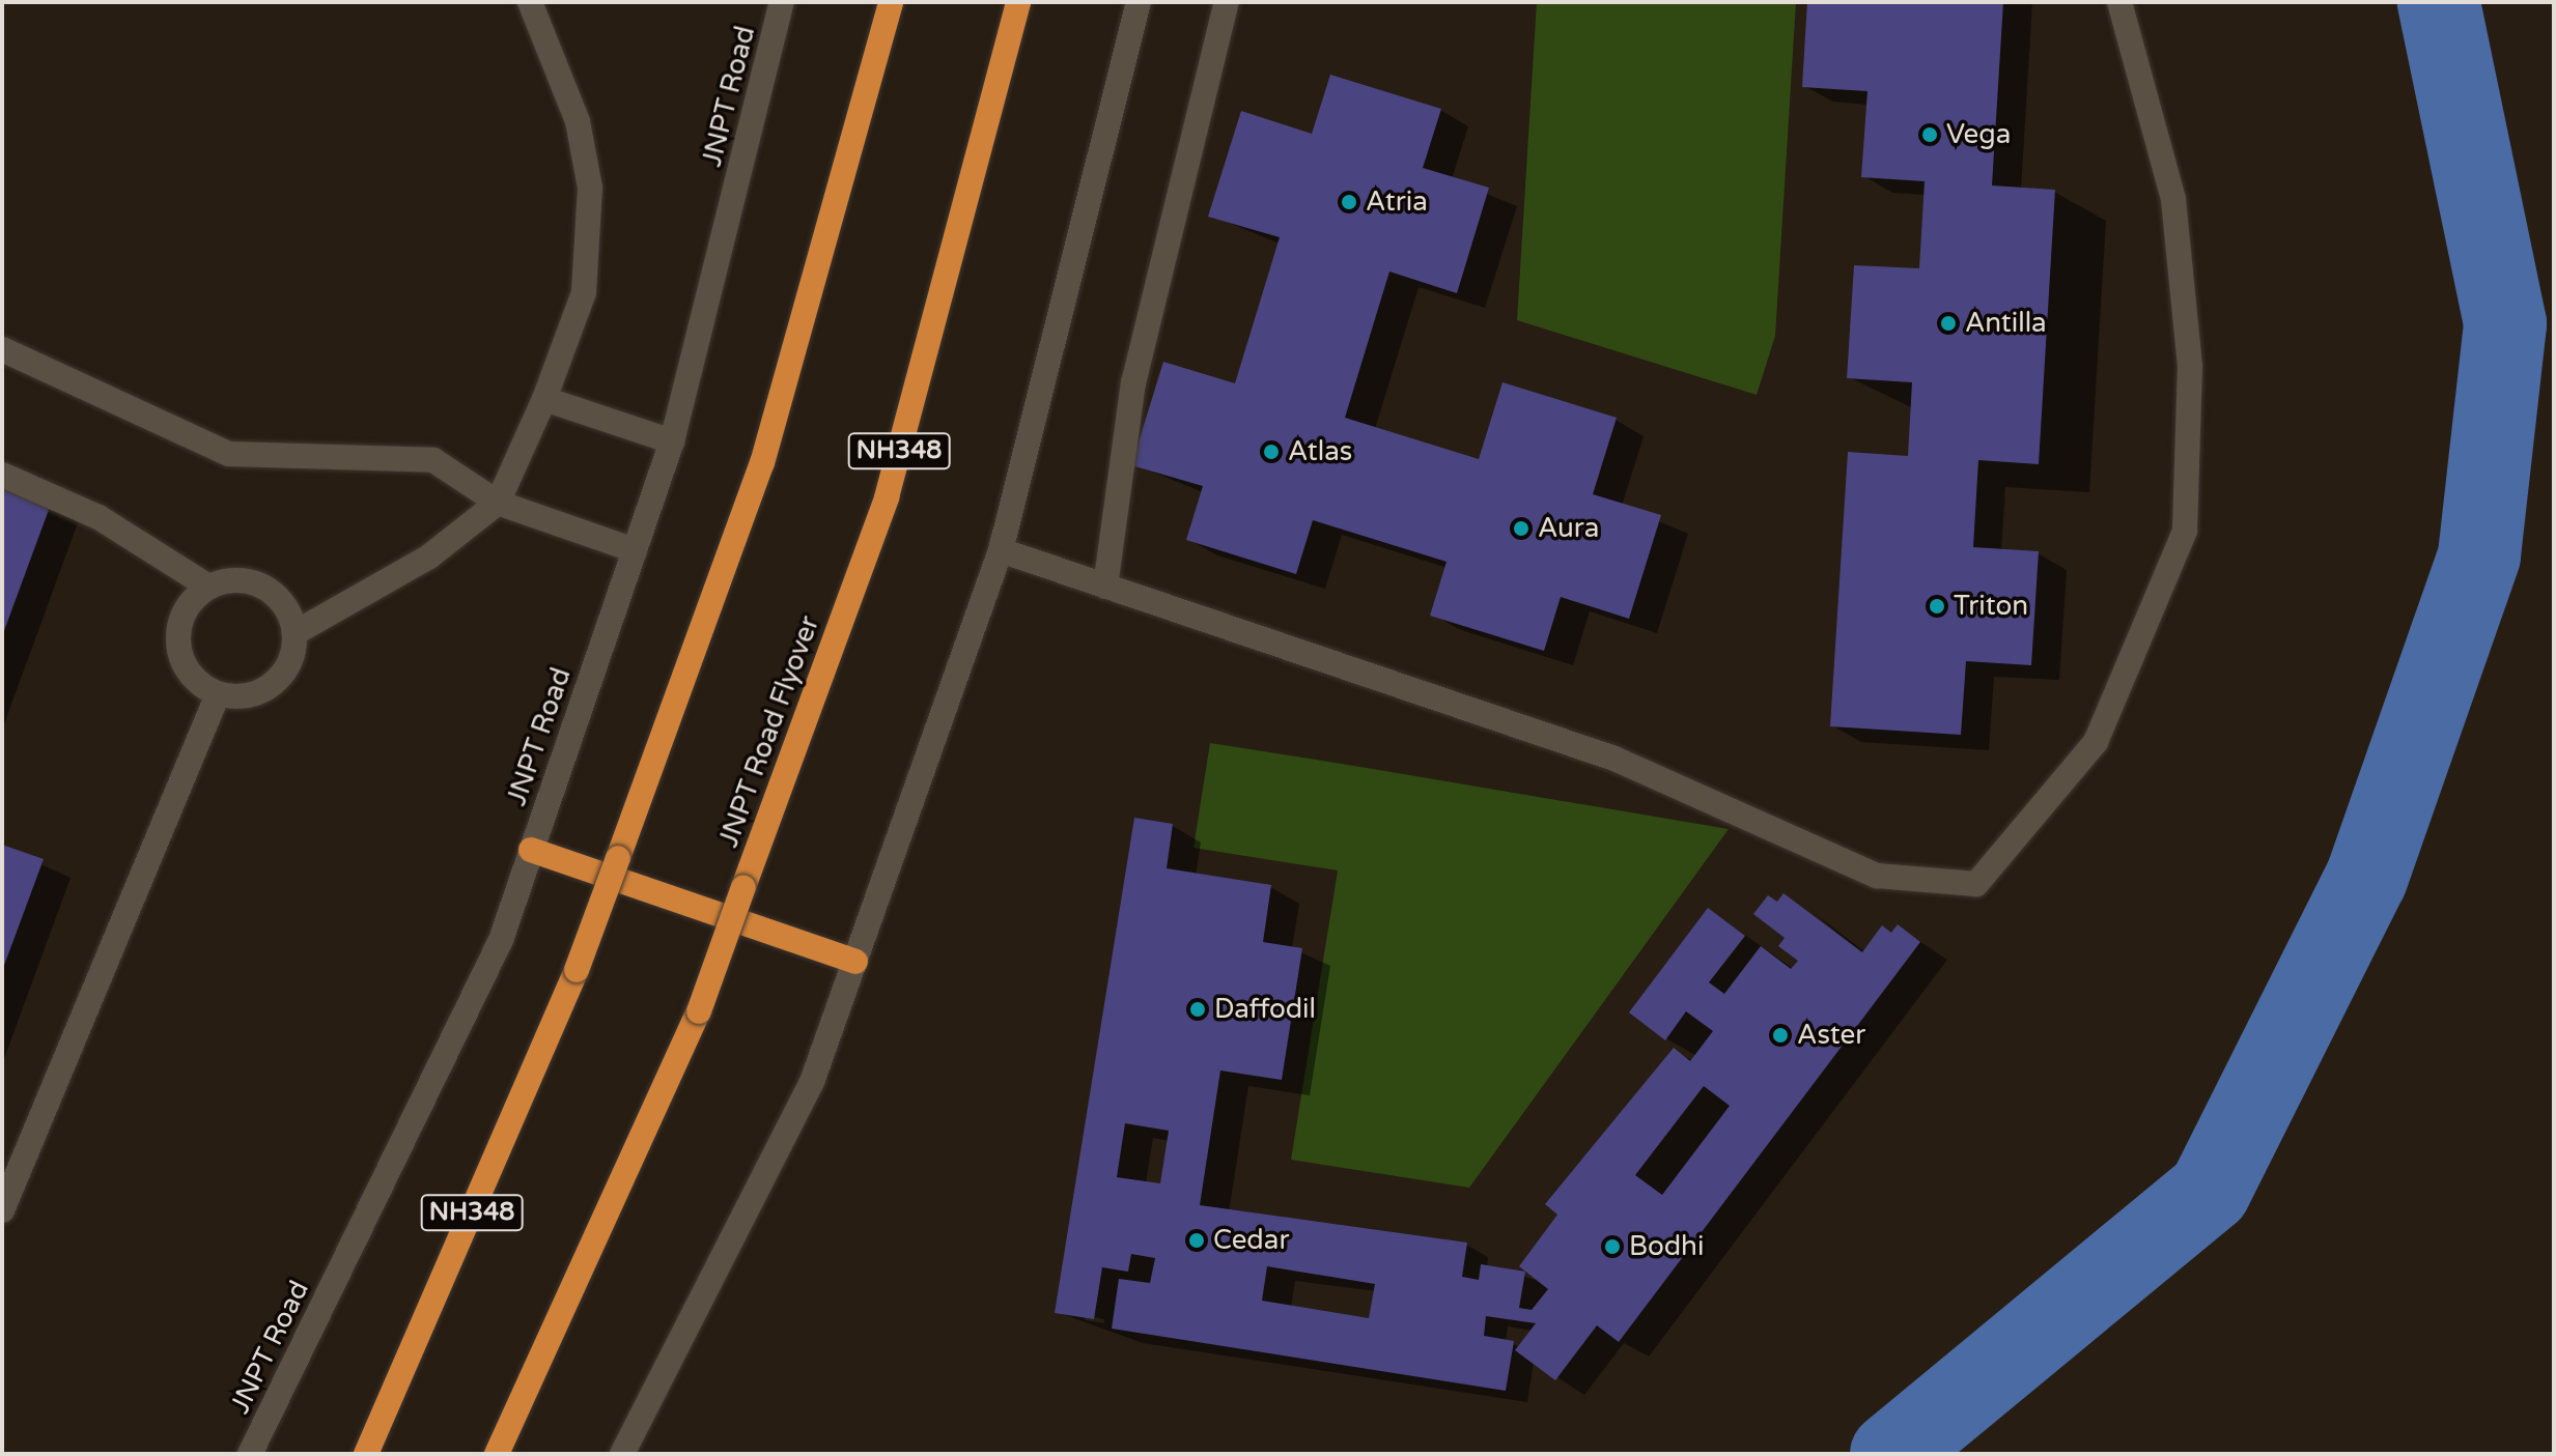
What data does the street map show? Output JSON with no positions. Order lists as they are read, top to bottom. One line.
{"streets":{"highway":["NH348","JNPT Road Flyover"],"street":["JNPT Road"]},"places":["Vega","Atria","Antilla","Atlas","Aura","Triton","Daffodil","Aster","Cedar","Bodhi"]}
